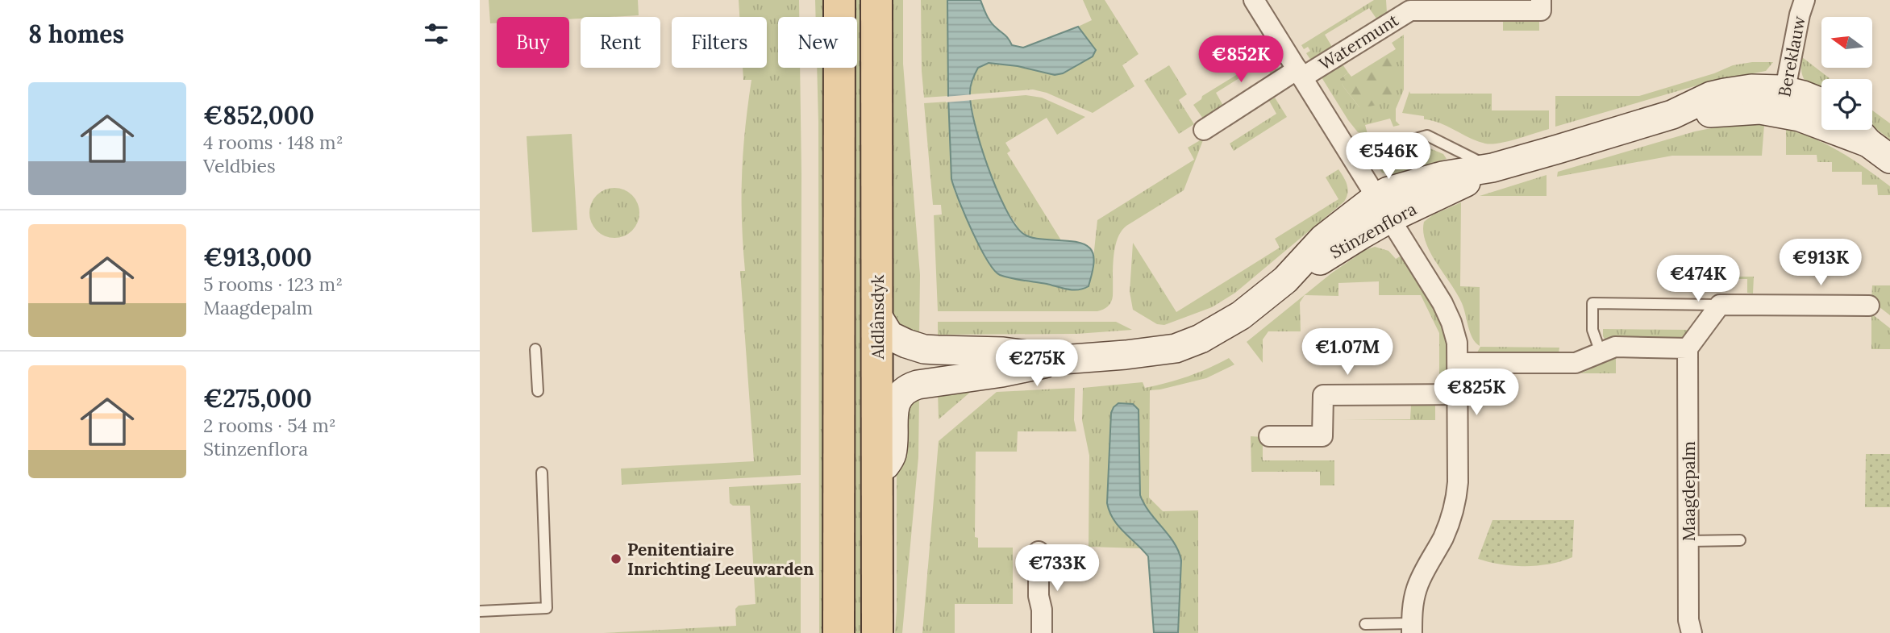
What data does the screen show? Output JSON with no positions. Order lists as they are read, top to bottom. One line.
{"streets":{"main road":["Aldlânsdyk"],"street":["Watermunt","Bereklauw","Stinzenflora","Maagdepalm"]},"crossings":[["Bereklauw","Stinzenflora"],["Stinzenflora","Aldlânsdyk"]],"places":["Penitentiaire Inrichting Leeuwarden"],"north":"left","page":{"heading":"8 homes","chip":["Buy","Rent","Filters","New"],"price":["€852K","€546K","€913K","€474K","€1.07M","€275K","€825K","€733K"],"list":[{"name":"€852,000","note":"4 rooms · 148 m² · Veldbies"},{"name":"€913,000","note":"5 rooms · 123 m² · Maagdepalm"},{"name":"€275,000","note":"2 rooms · 54 m² · Stinzenflora"}]}}
